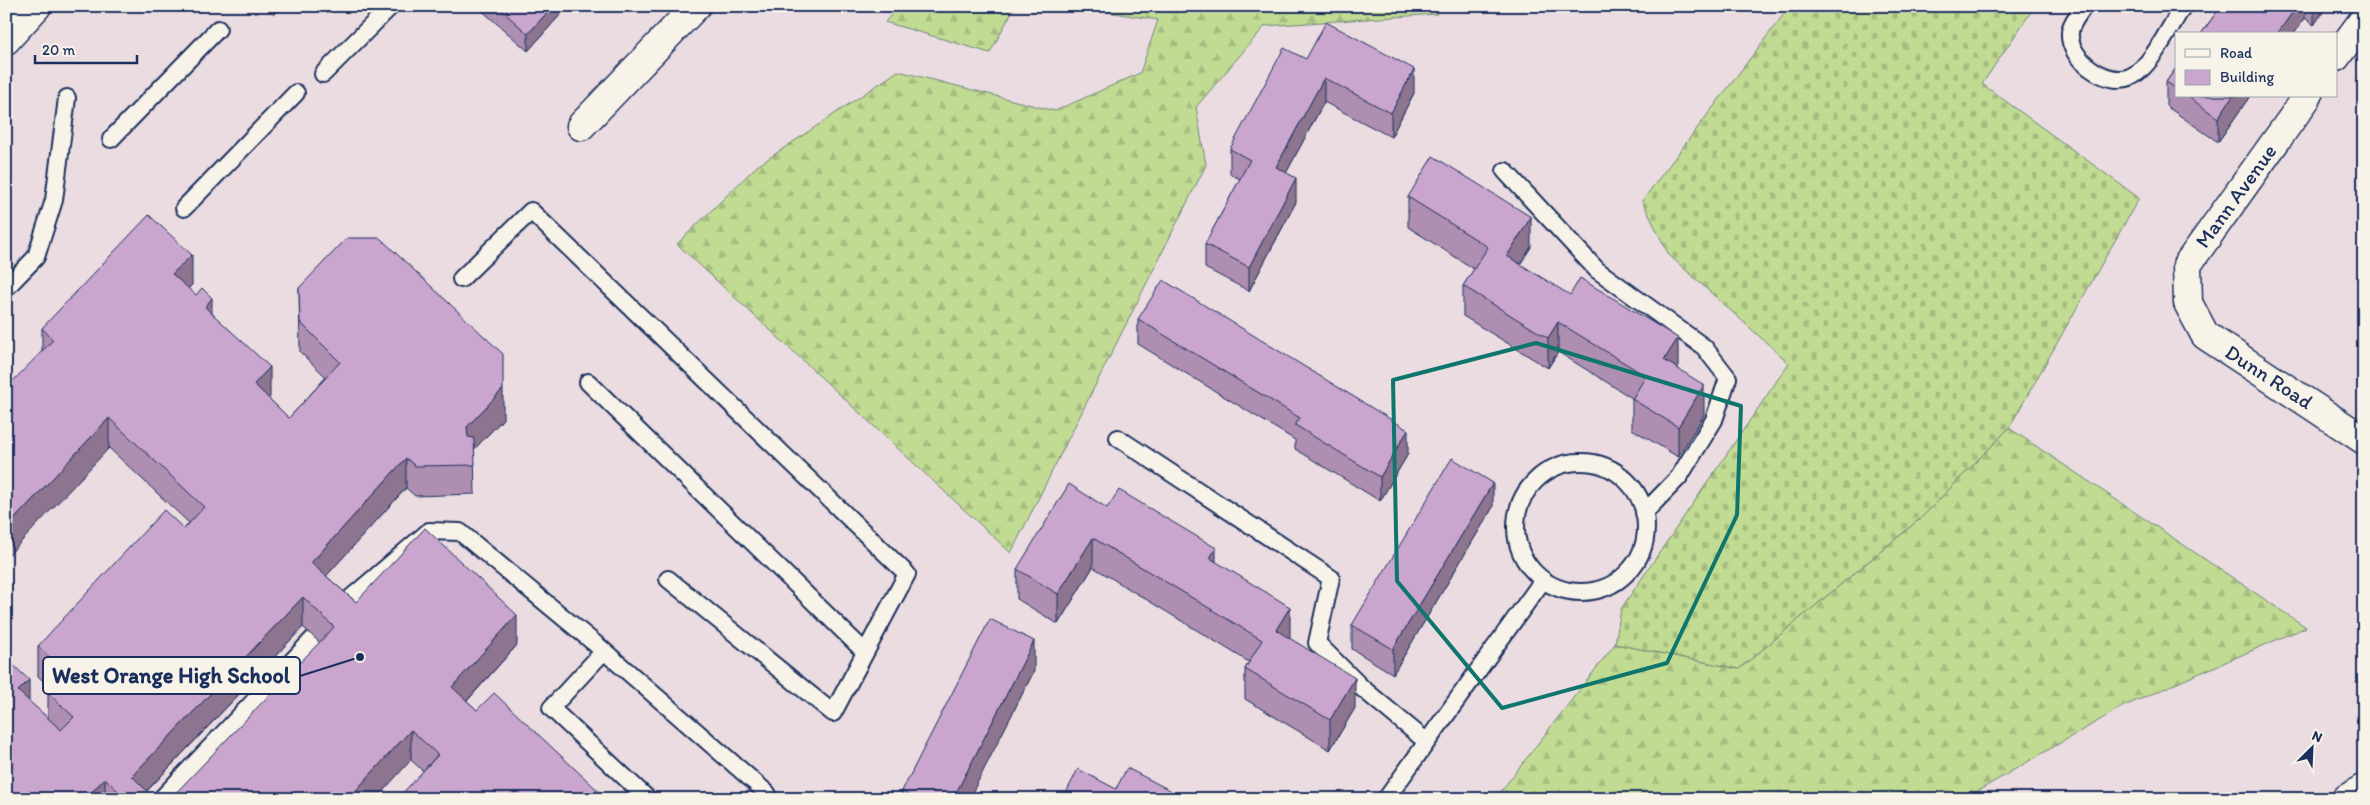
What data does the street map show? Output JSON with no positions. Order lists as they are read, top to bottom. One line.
{"streets":{"street":["Mann Avenue","Dunn Road"]},"crossings":[["Mann Avenue","Dunn Road"]],"places":["West Orange High School"],"legend":["Road","Building"],"scale_bar":"20 m","north":"top right"}
